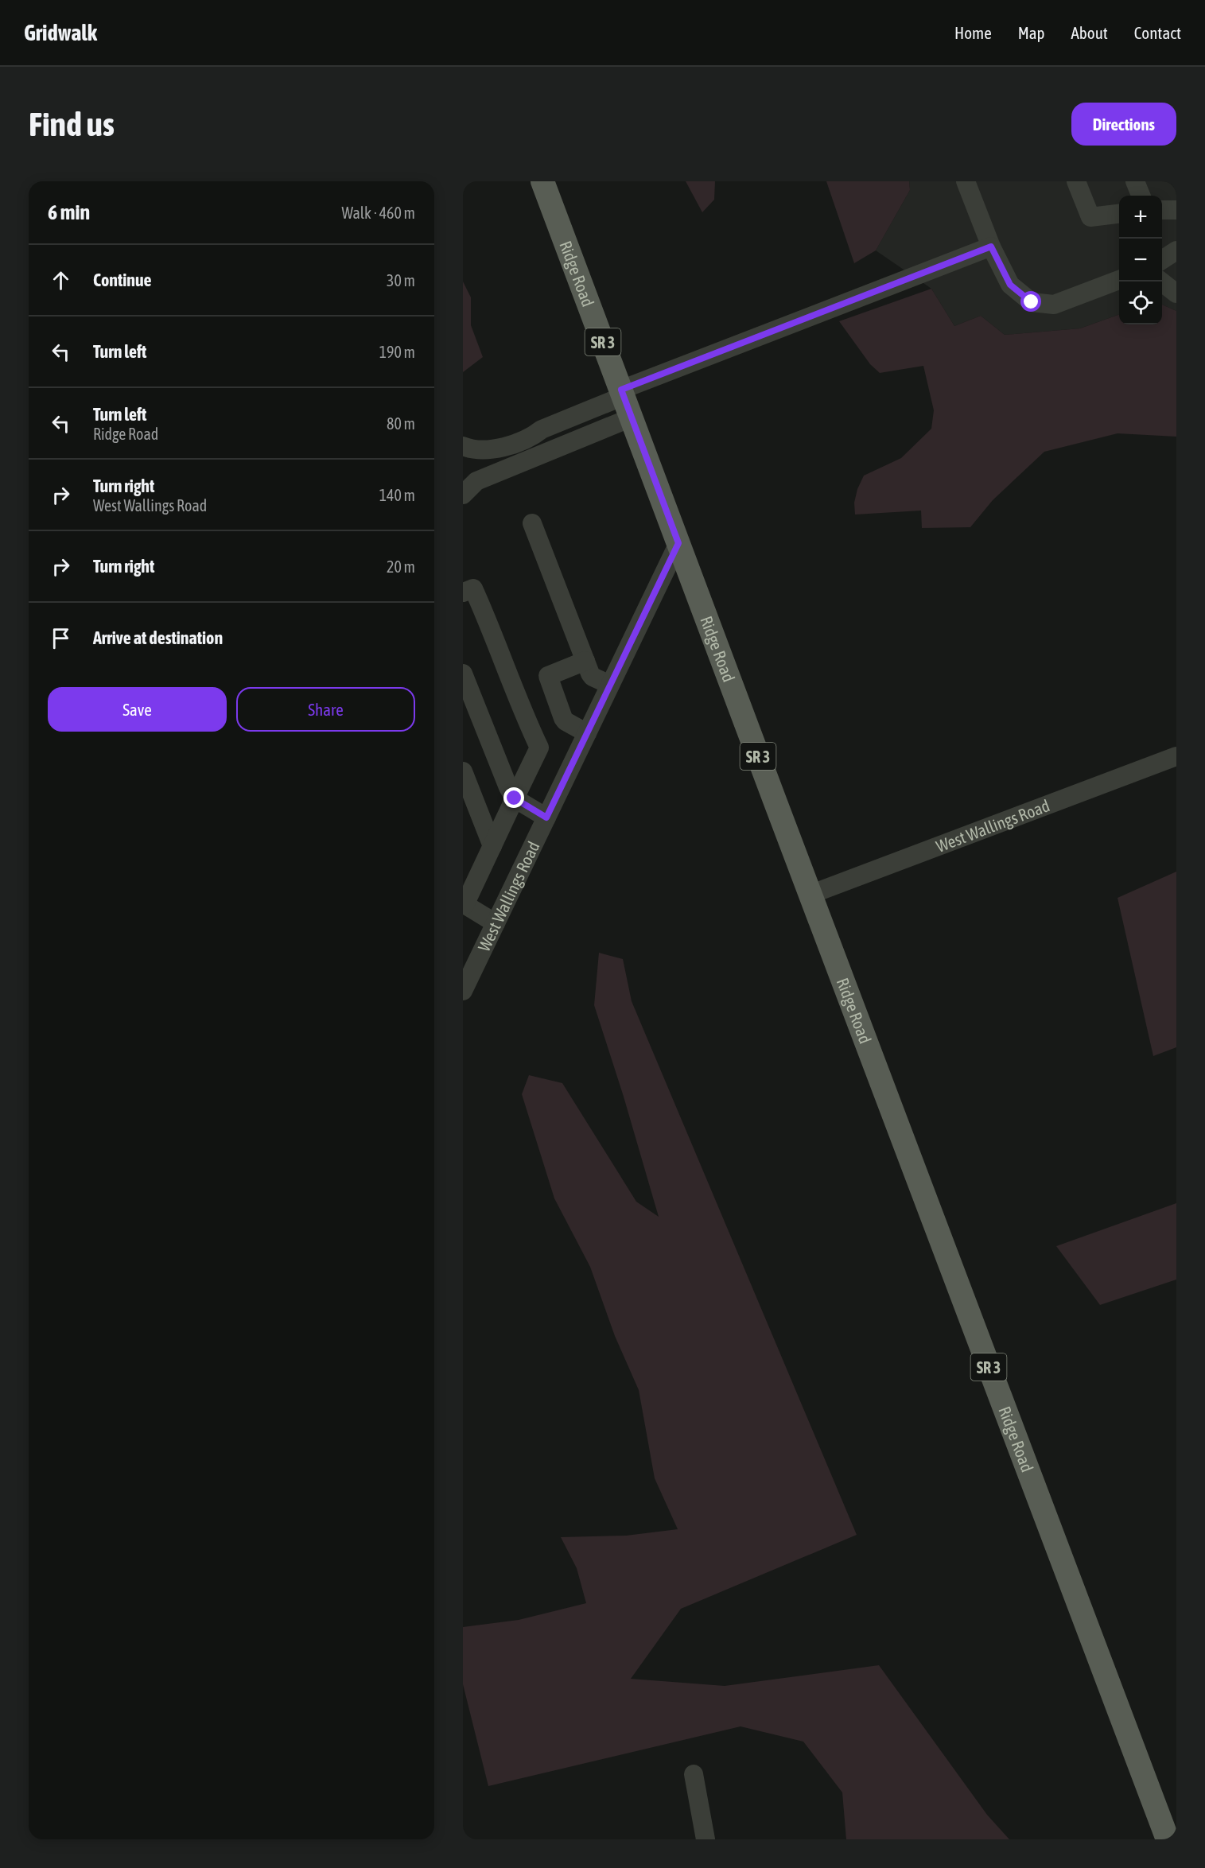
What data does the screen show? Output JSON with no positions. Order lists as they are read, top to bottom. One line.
{"streets":{"main road":["Ridge Road","SR 3"],"street":["West Wallings Road"]},"crossings":[["Ridge Road","West Wallings Road"]],"page":{"header":"Gridwalk","nav":["Home","Map","About","Contact"],"buttons":["Directions",["Save","Share"]],"title":"Find us","heading":["6 min","Walk · 460 m"],"map_buttons":["+","−"],"list":[["Continue","30 m"],["Turn left","190 m"],["Turn left","Ridge Road","80 m"],["Turn right","West Wallings Road","140 m"],["Turn right","20 m"],"Arrive at destination"]}}
